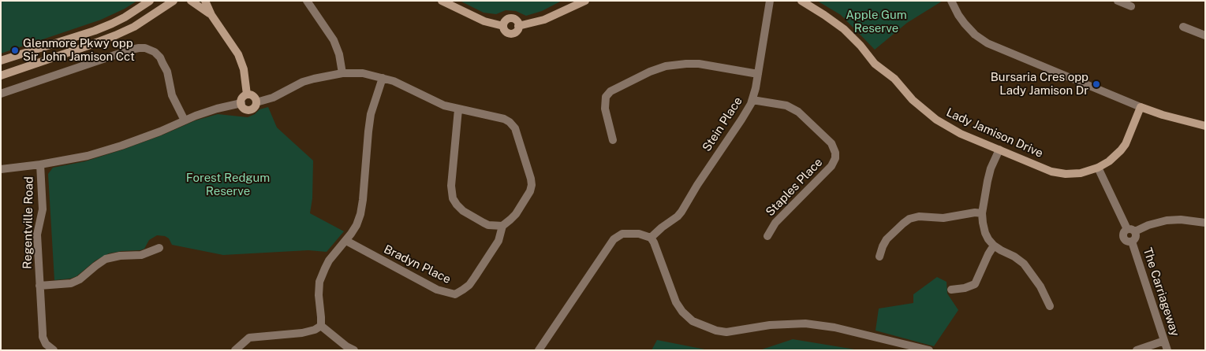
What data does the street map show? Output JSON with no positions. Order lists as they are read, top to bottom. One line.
{"streets":{"street":["Stein Place","Lady Jamison Drive","Staples Place","Regentville Road","Bradyn Place","The Carriageway"]},"crossings":[["Stein Place","Staples Place"]],"parks":["Apple Gum Reserve","Forest Redgum Reserve"],"places":["Glenmore Pkwy opp Sir John Jamison Cct","Bursaria Cres opp Lady Jamison Dr"]}
